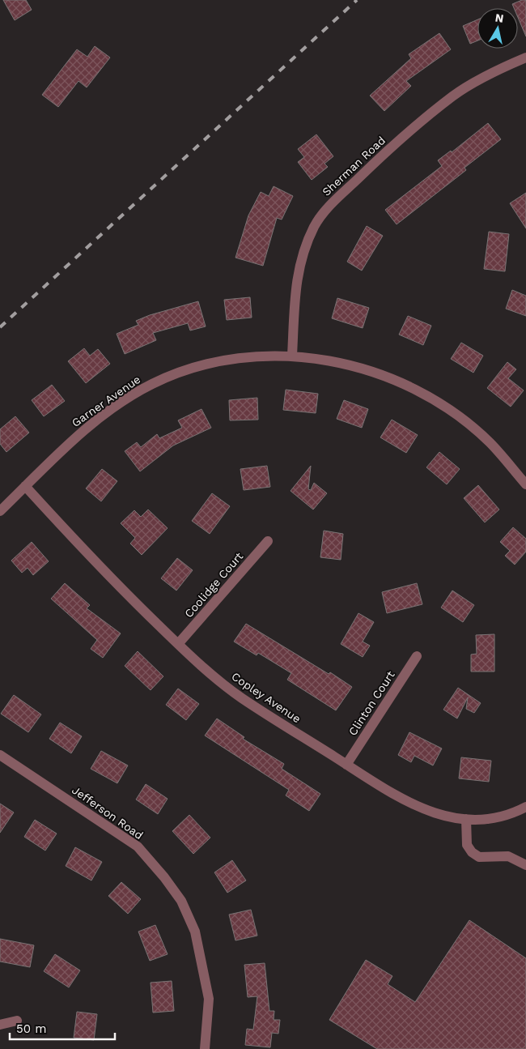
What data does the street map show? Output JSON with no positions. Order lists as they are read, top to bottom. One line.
{"streets":{"street":["Sherman Road","Garner Avenue","Coolidge Court","Copley Avenue","Clinton Court","Jefferson Road"]},"crossings":[["Sherman Road","Garner Avenue"],["Garner Avenue","Copley Avenue"],["Coolidge Court","Copley Avenue"],["Copley Avenue","Clinton Court"]],"scale_bar":"50 m","north":"top"}
